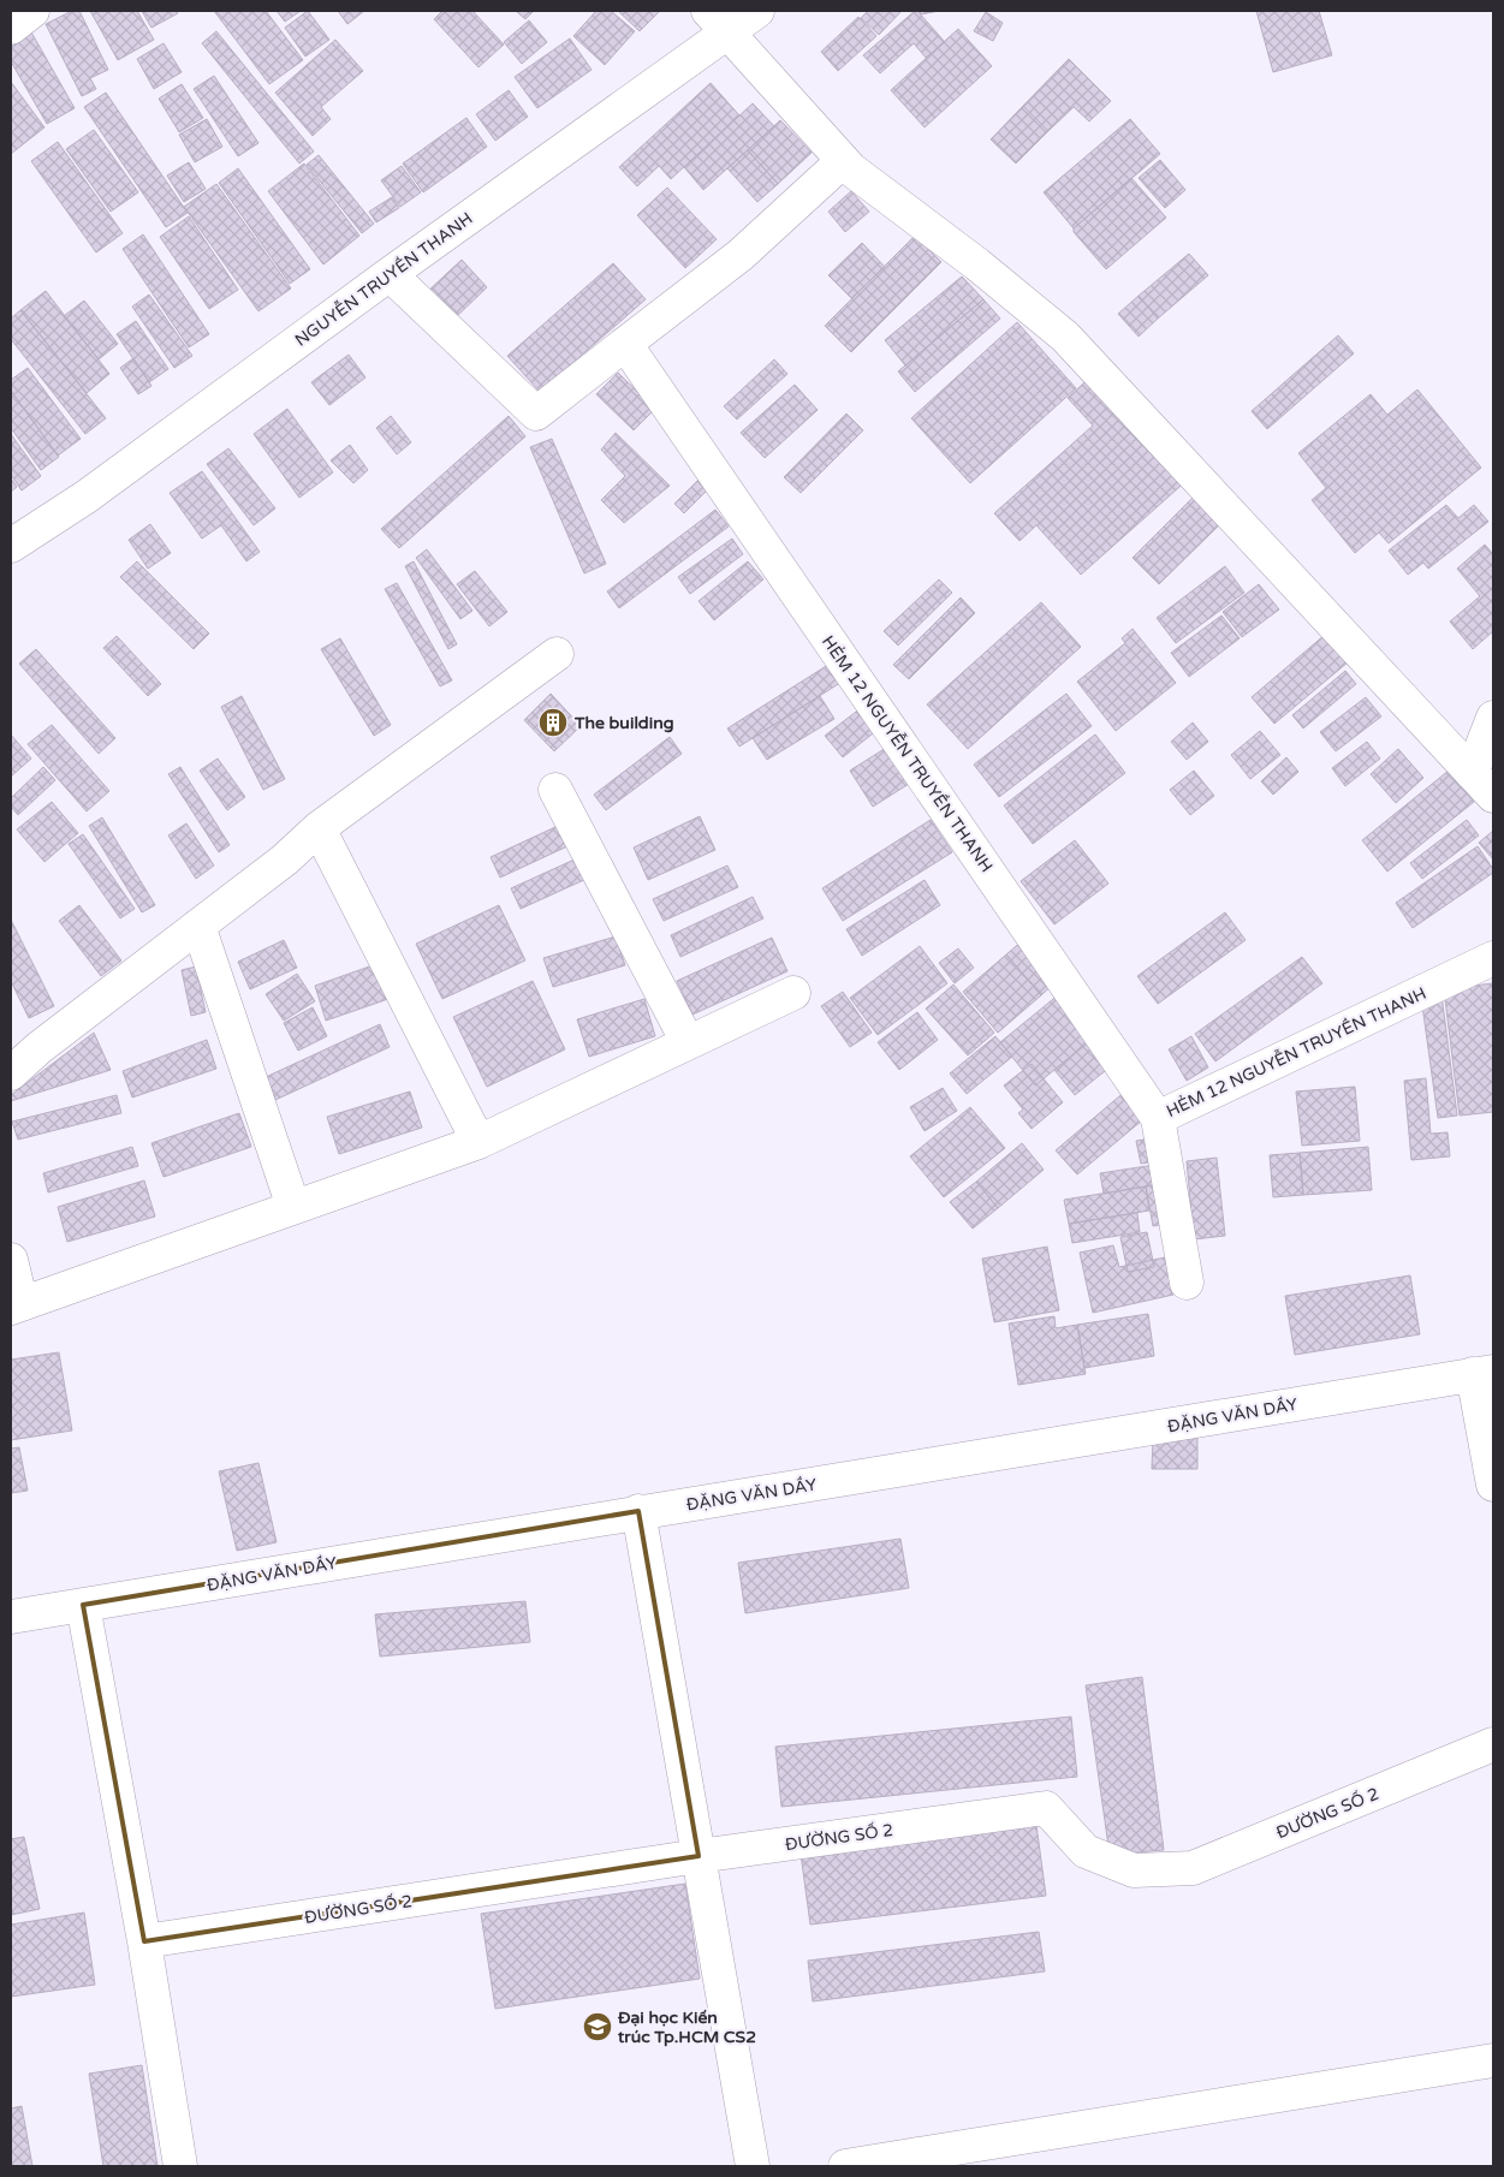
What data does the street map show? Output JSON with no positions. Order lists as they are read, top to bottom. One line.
{"streets":{"street":["NGUYỄN TRUYỀN THANH","HẺM 12 NGUYỄN TRUYỀN THANH","ĐẶNG VĂN DẦY","ĐƯỜNG SỐ 2"]},"places":{"building":["The building"],"school or university":["Đại học Kiến trúc Tp.HCM CS2"]}}
